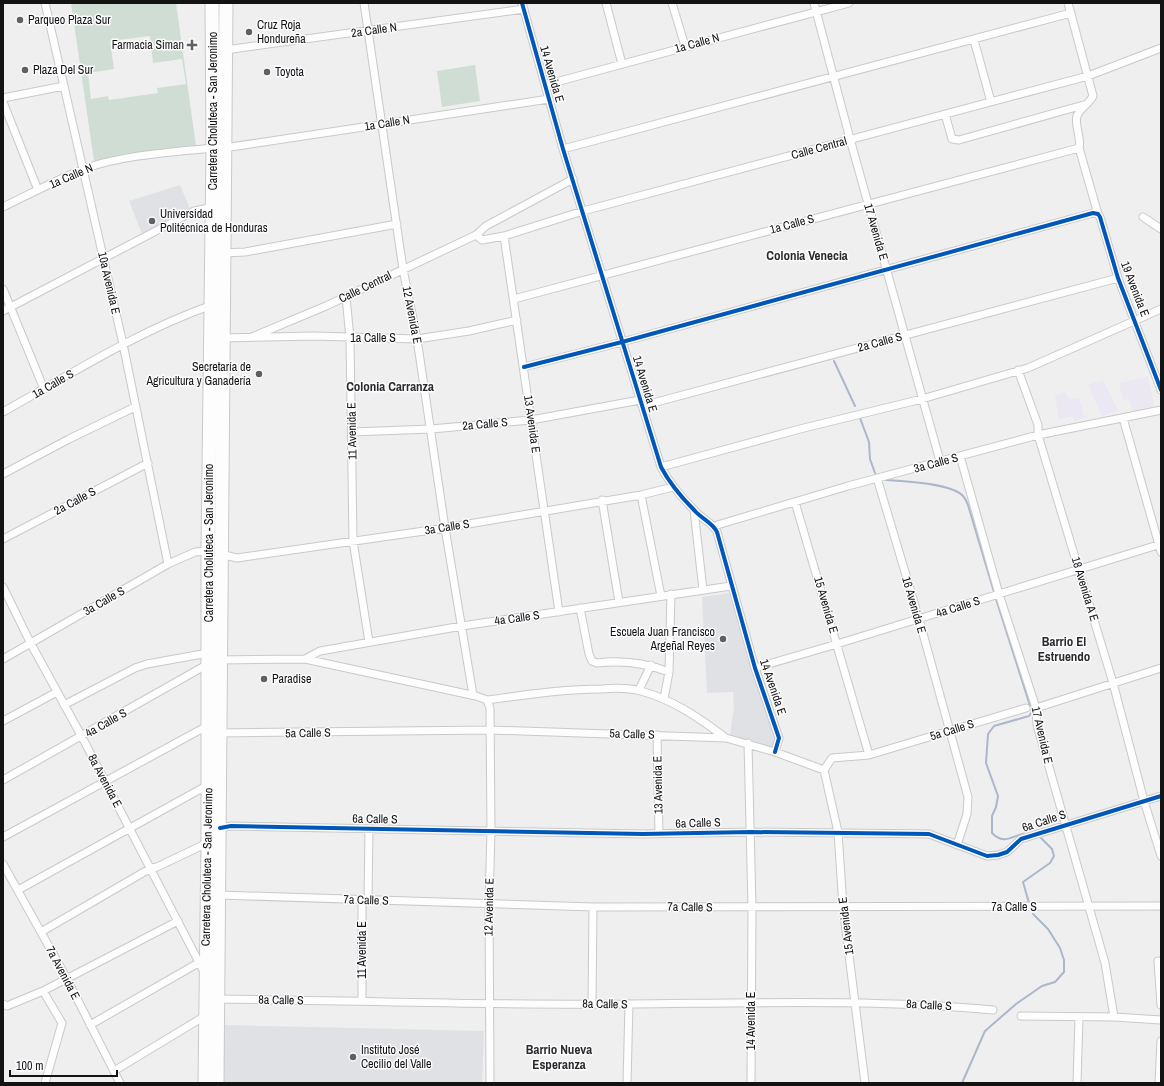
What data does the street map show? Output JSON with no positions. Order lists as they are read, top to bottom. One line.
{"streets":{"highway":["Carretera Choluteca - San Jeronimo"],"street":["2a Calle N","1a Calle N","14 Avenida E","Calle Central","1a Calle S","17 Avenida E","10a Avenida E","19 Avenida E","12 Avenida E","2a Calle S","13 Avenida E","11 Avenida E","3a Calle S","18 Avenida A E","15 Avenida E","16 Avenida E","4a Calle S","5a Calle S","8a Avenida E","6a Calle S","7a Calle S","7a Avenida E","8a Calle S"]},"crossings":[["2a Calle N","14 Avenida E"],["2a Calle N","Carretera Choluteca - San Jeronimo"],["2a Calle N","12 Avenida E"],["1a Calle N","14 Avenida E"],["1a Calle N","Carretera Choluteca - San Jeronimo"],["1a Calle N","17 Avenida E"],["1a Calle N","10a Avenida E"],["1a Calle N","12 Avenida E"],["14 Avenida E","Calle Central"],["14 Avenida E","1a Calle S"],["14 Avenida E","2a Calle S"],["14 Avenida E","3a Calle S"],["14 Avenida E","4a Calle S"],["14 Avenida E","5a Calle S"],["14 Avenida E","6a Calle S"],["14 Avenida E","7a Calle S"],["14 Avenida E","8a Calle S"],["Carretera Choluteca - San Jeronimo","1a Calle S"],["Carretera Choluteca - San Jeronimo","3a Calle S"],["Carretera Choluteca - San Jeronimo","4a Calle S"],["Carretera Choluteca - San Jeronimo","5a Calle S"],["Carretera Choluteca - San Jeronimo","8a Avenida E"],["Carretera Choluteca - San Jeronimo","6a Calle S"],["Carretera Choluteca - San Jeronimo","7a Calle S"],["Carretera Choluteca - San Jeronimo","8a Calle S"],["Calle Central","1a Calle S"],["Calle Central","17 Avenida E"],["Calle Central","12 Avenida E"],["Calle Central","13 Avenida E"],["Calle Central","11 Avenida E"],["1a Calle S","17 Avenida E"],["1a Calle S","10a Avenida E"],["1a Calle S","19 Avenida E"],["1a Calle S","12 Avenida E"],["1a Calle S","13 Avenida E"],["1a Calle S","11 Avenida E"],["17 Avenida E","2a Calle S"],["17 Avenida E","3a Calle S"],["17 Avenida E","4a Calle S"],["17 Avenida E","6a Calle S"],["17 Avenida E","7a Calle S"],["10a Avenida E","2a Calle S"],["10a Avenida E","3a Calle S"],["19 Avenida E","2a Calle S"],["12 Avenida E","2a Calle S"],["12 Avenida E","3a Calle S"],["12 Avenida E","4a Calle S"],["12 Avenida E","5a Calle S"],["12 Avenida E","6a Calle S"],["12 Avenida E","7a Calle S"],["12 Avenida E","8a Calle S"],["2a Calle S","13 Avenida E"],["2a Calle S","11 Avenida E"],["13 Avenida E","3a Calle S"],["13 Avenida E","4a Calle S"],["13 Avenida E","5a Calle S"],["13 Avenida E","6a Calle S"],["11 Avenida E","3a Calle S"],["11 Avenida E","4a Calle S"],["11 Avenida E","6a Calle S"],["11 Avenida E","7a Calle S"],["11 Avenida E","8a Calle S"],["3a Calle S","18 Avenida A E"],["3a Calle S","15 Avenida E"],["3a Calle S","16 Avenida E"],["3a Calle S","8a Avenida E"],["18 Avenida A E","4a Calle S"],["18 Avenida A E","6a Calle S"],["15 Avenida E","4a Calle S"],["15 Avenida E","5a Calle S"],["15 Avenida E","6a Calle S"],["15 Avenida E","7a Calle S"],["15 Avenida E","8a Calle S"],["16 Avenida E","4a Calle S"],["16 Avenida E","5a Calle S"],["16 Avenida E","6a Calle S"],["4a Calle S","8a Avenida E"]],"districts":["Colonia Venecia","Colonia Carranza","Barrio El Estruendo","Barrio Nueva Esperanza"],"places":{"other":["Parqueo Plaza Sur","Cruz Roja Hondureña","Plaza Del Sur","Toyota","Universidad Politécnica de Honduras","Secretaría de Agricultura y Ganadería","Escuela Juan Francisco Argeñal Reyes","Paradise","Instituto José Cecilio del Valle"],"health":["Farmacia Siman"]},"scale_bar":"100 m"}
